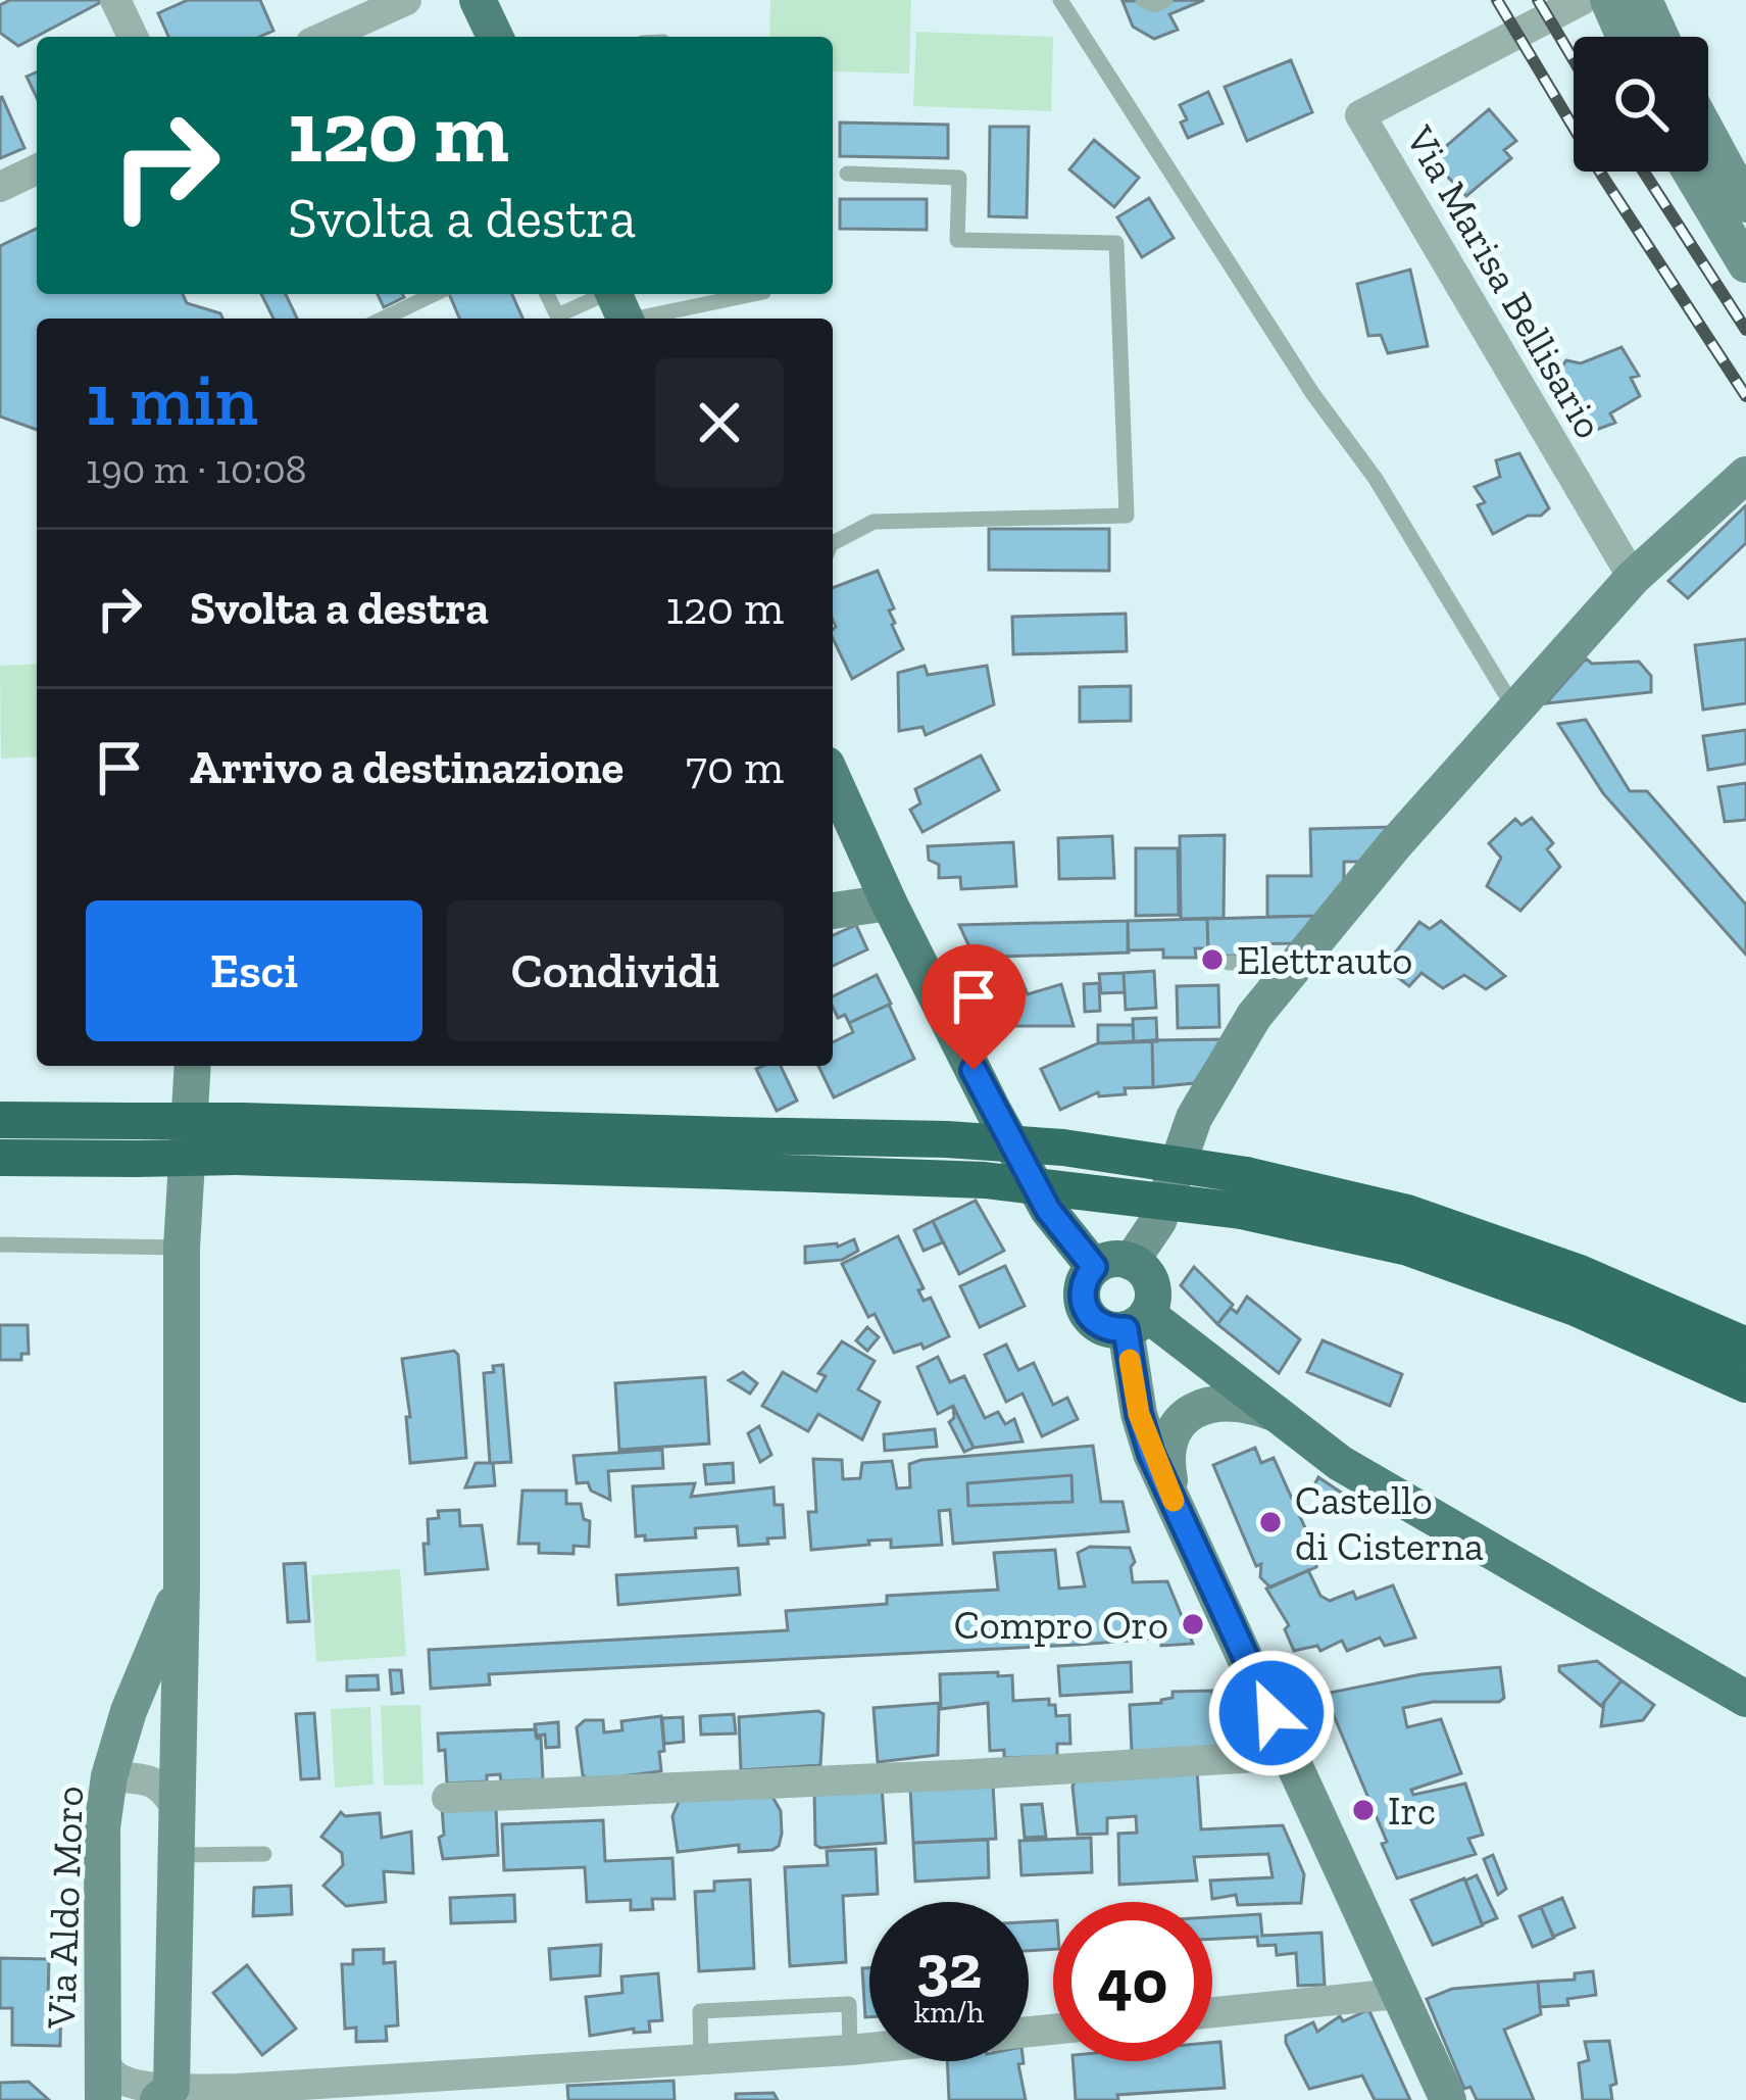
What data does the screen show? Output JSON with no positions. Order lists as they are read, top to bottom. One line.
{"streets":{"street":["Via Marisa Bellisario","Via Aldo Moro"]},"places":["Elettrauto","Castello di Cisterna","Compro Oro","Irc"],"page":{"turn":["120 m","Svolta a destra"],"heading":["1 min","190 m · 10:08"],"list":[{"name":"Svolta a destra","value":"120 m"},{"name":"Arrivo a destinazione","value":"70 m"}],"buttons":["Esci","Condividi"],"speed":"32 km/h","limit":"40"}}
